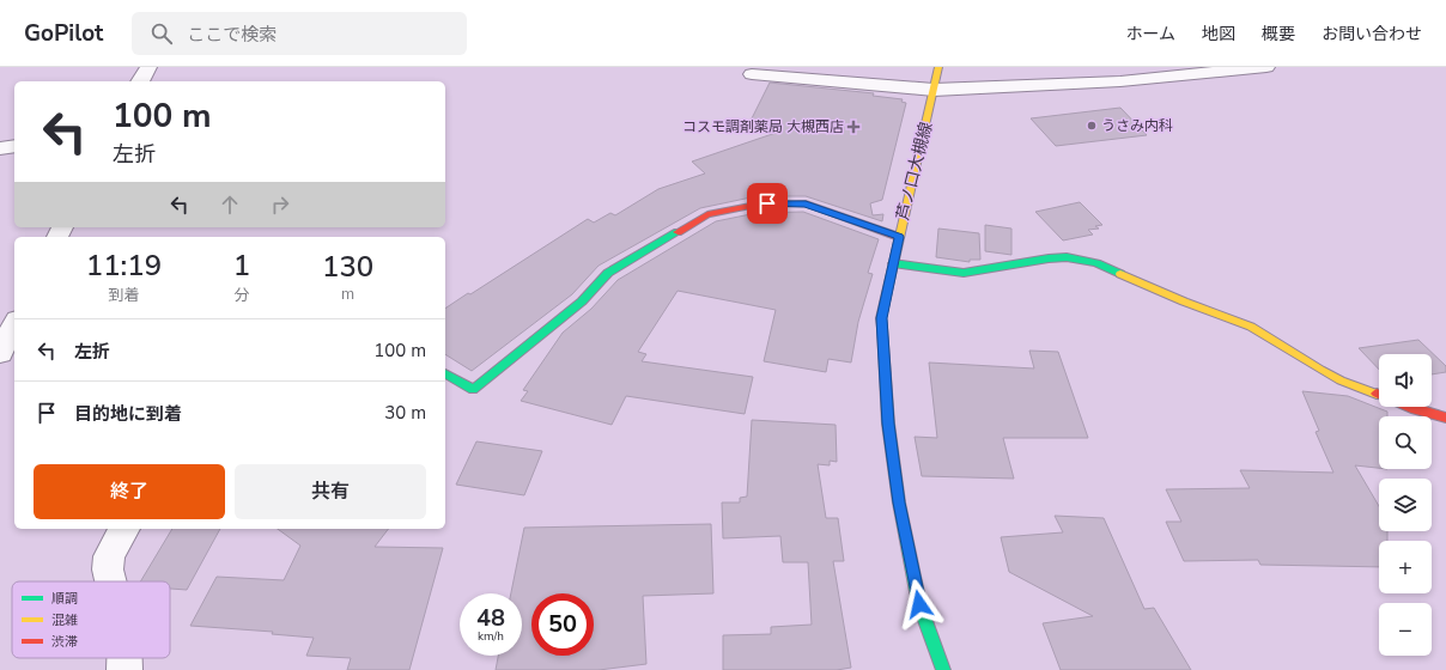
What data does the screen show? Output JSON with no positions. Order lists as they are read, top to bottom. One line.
{"streets":{"street":["芦ノ口大槻線"]},"places":{"other":["うさみ内科"],"health":["コスモ調剤薬局 大槻西店"]},"legend":["順調","混雑","渋滞"],"page":{"header":"GoPilot","search":"ここで検索","nav":["ホーム","地図","概要","お問い合わせ"],"turn":["100 m","左折"],"eta":["11:19","到着","1","分","130","m"],"list":[{"name":"左折","value":"100 m"},{"name":"目的地に到着","value":"30 m"}],"map_buttons":["+","−"],"buttons":["終了","共有"],"speed":"48 km/h","limit":"50"}}
